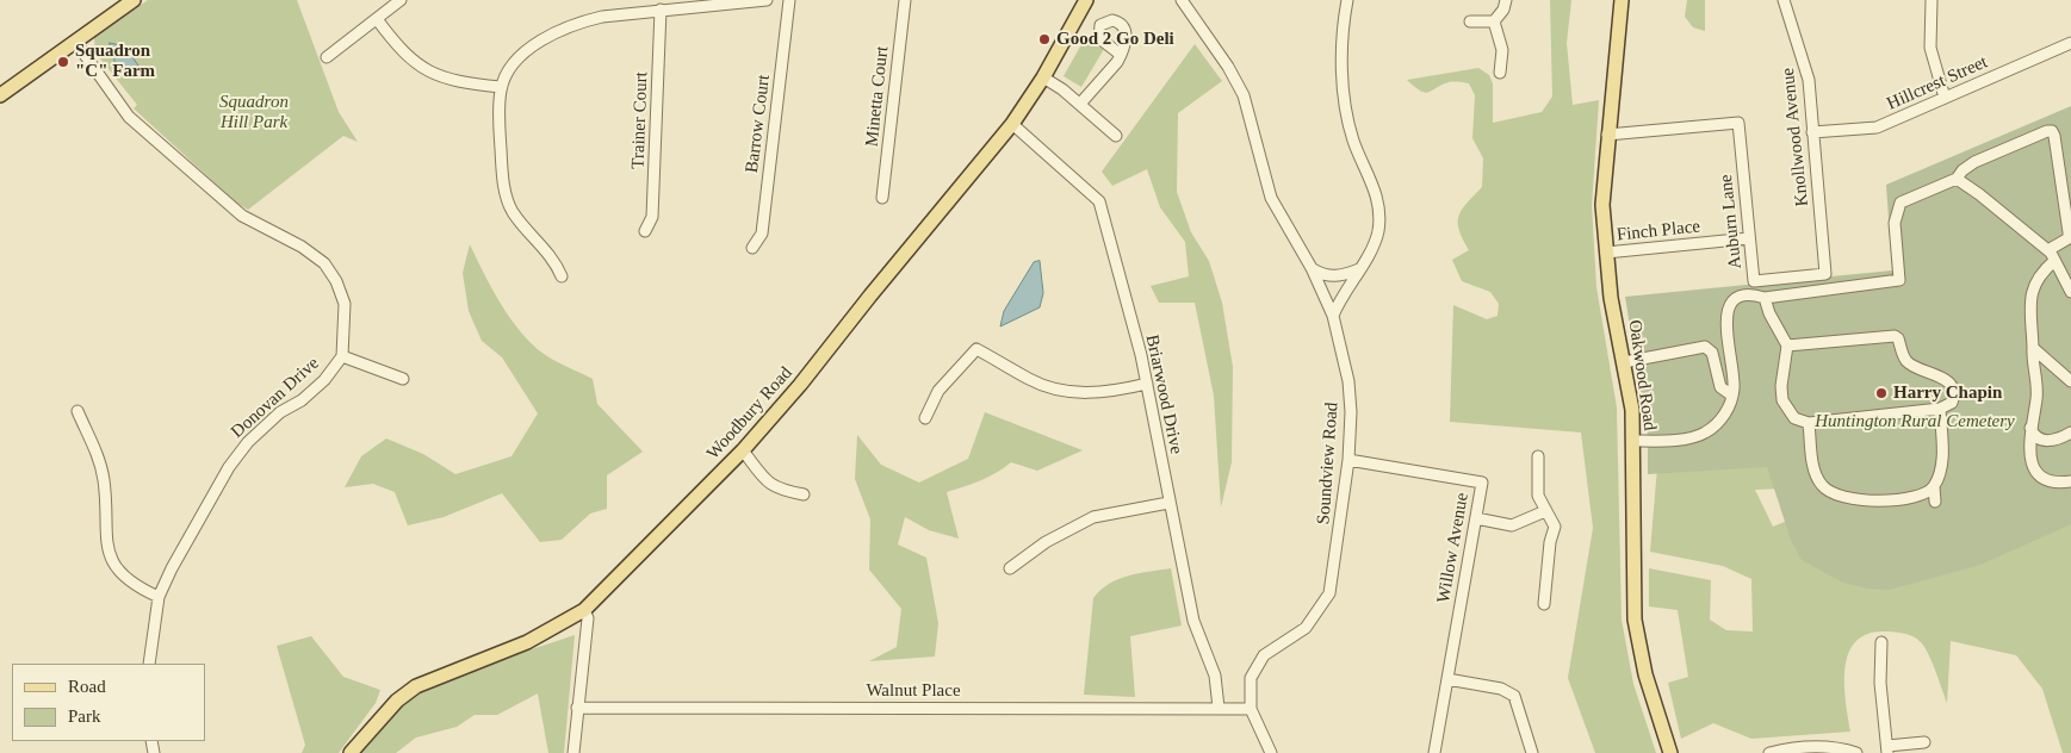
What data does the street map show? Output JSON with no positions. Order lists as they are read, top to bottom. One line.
{"streets":{"main road":["Oakwood Road","Woodbury Road"],"street":["Hillcrest Street","Minetta Court","Trainer Court","Barrow Court","Knollwood Avenue","Auburn Lane","Finch Place","Briarwood Drive","Donovan Drive","Soundview Road","Willow Avenue","Walnut Place"]},"crossings":[["Hillcrest Street","Knollwood Avenue"],["Knollwood Avenue","Auburn Lane"],["Auburn Lane","Finch Place"],["Auburn Lane","Oakwood Road"],["Finch Place","Oakwood Road"],["Briarwood Drive","Woodbury Road"],["Briarwood Drive","Walnut Place"],["Soundview Road","Willow Avenue"],["Soundview Road","Walnut Place"]],"parks":["Squadron Hill Park","Huntington Rural Cemetery"],"places":["Good 2 Go Deli","Squadron \"C\" Farm","Harry Chapin"],"legend":["Road","Park"]}
